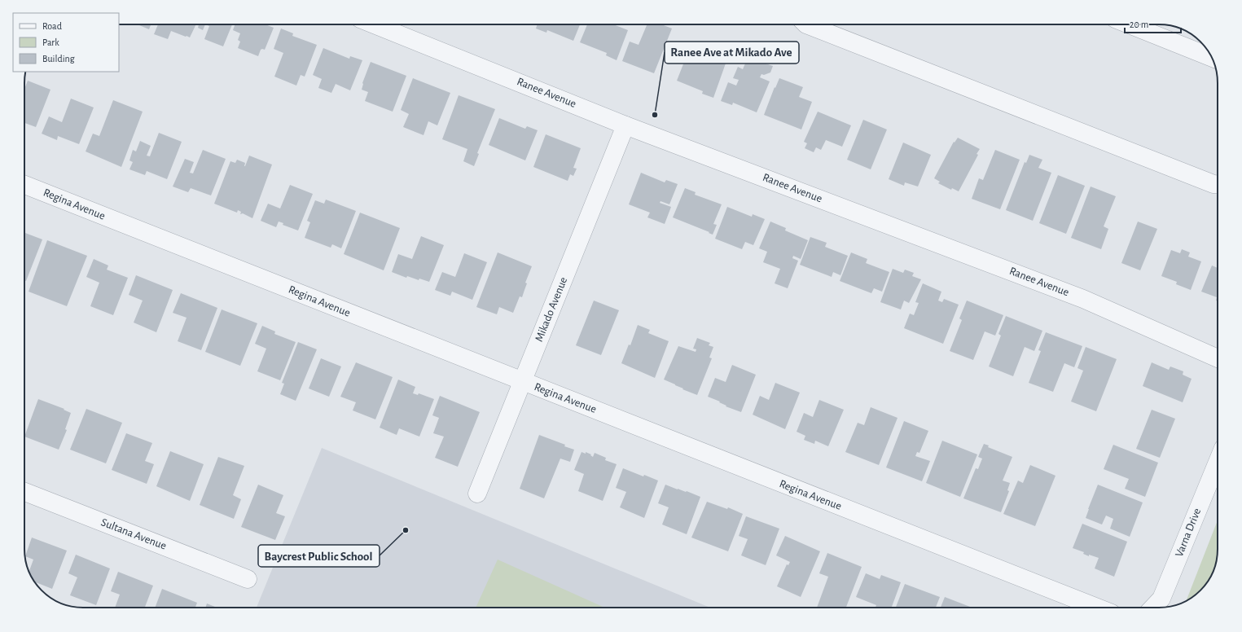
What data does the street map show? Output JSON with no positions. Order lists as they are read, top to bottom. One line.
{"streets":{"street":["Ranee Avenue","Regina Avenue","Mikado Avenue","Varna Drive","Sultana Avenue"]},"crossings":[["Ranee Avenue","Mikado Avenue"],["Regina Avenue","Mikado Avenue"]],"places":["Ranee Ave at Mikado Ave","Baycrest Public School"],"legend":["Road","Park","Building"],"scale_bar":"20 m"}
